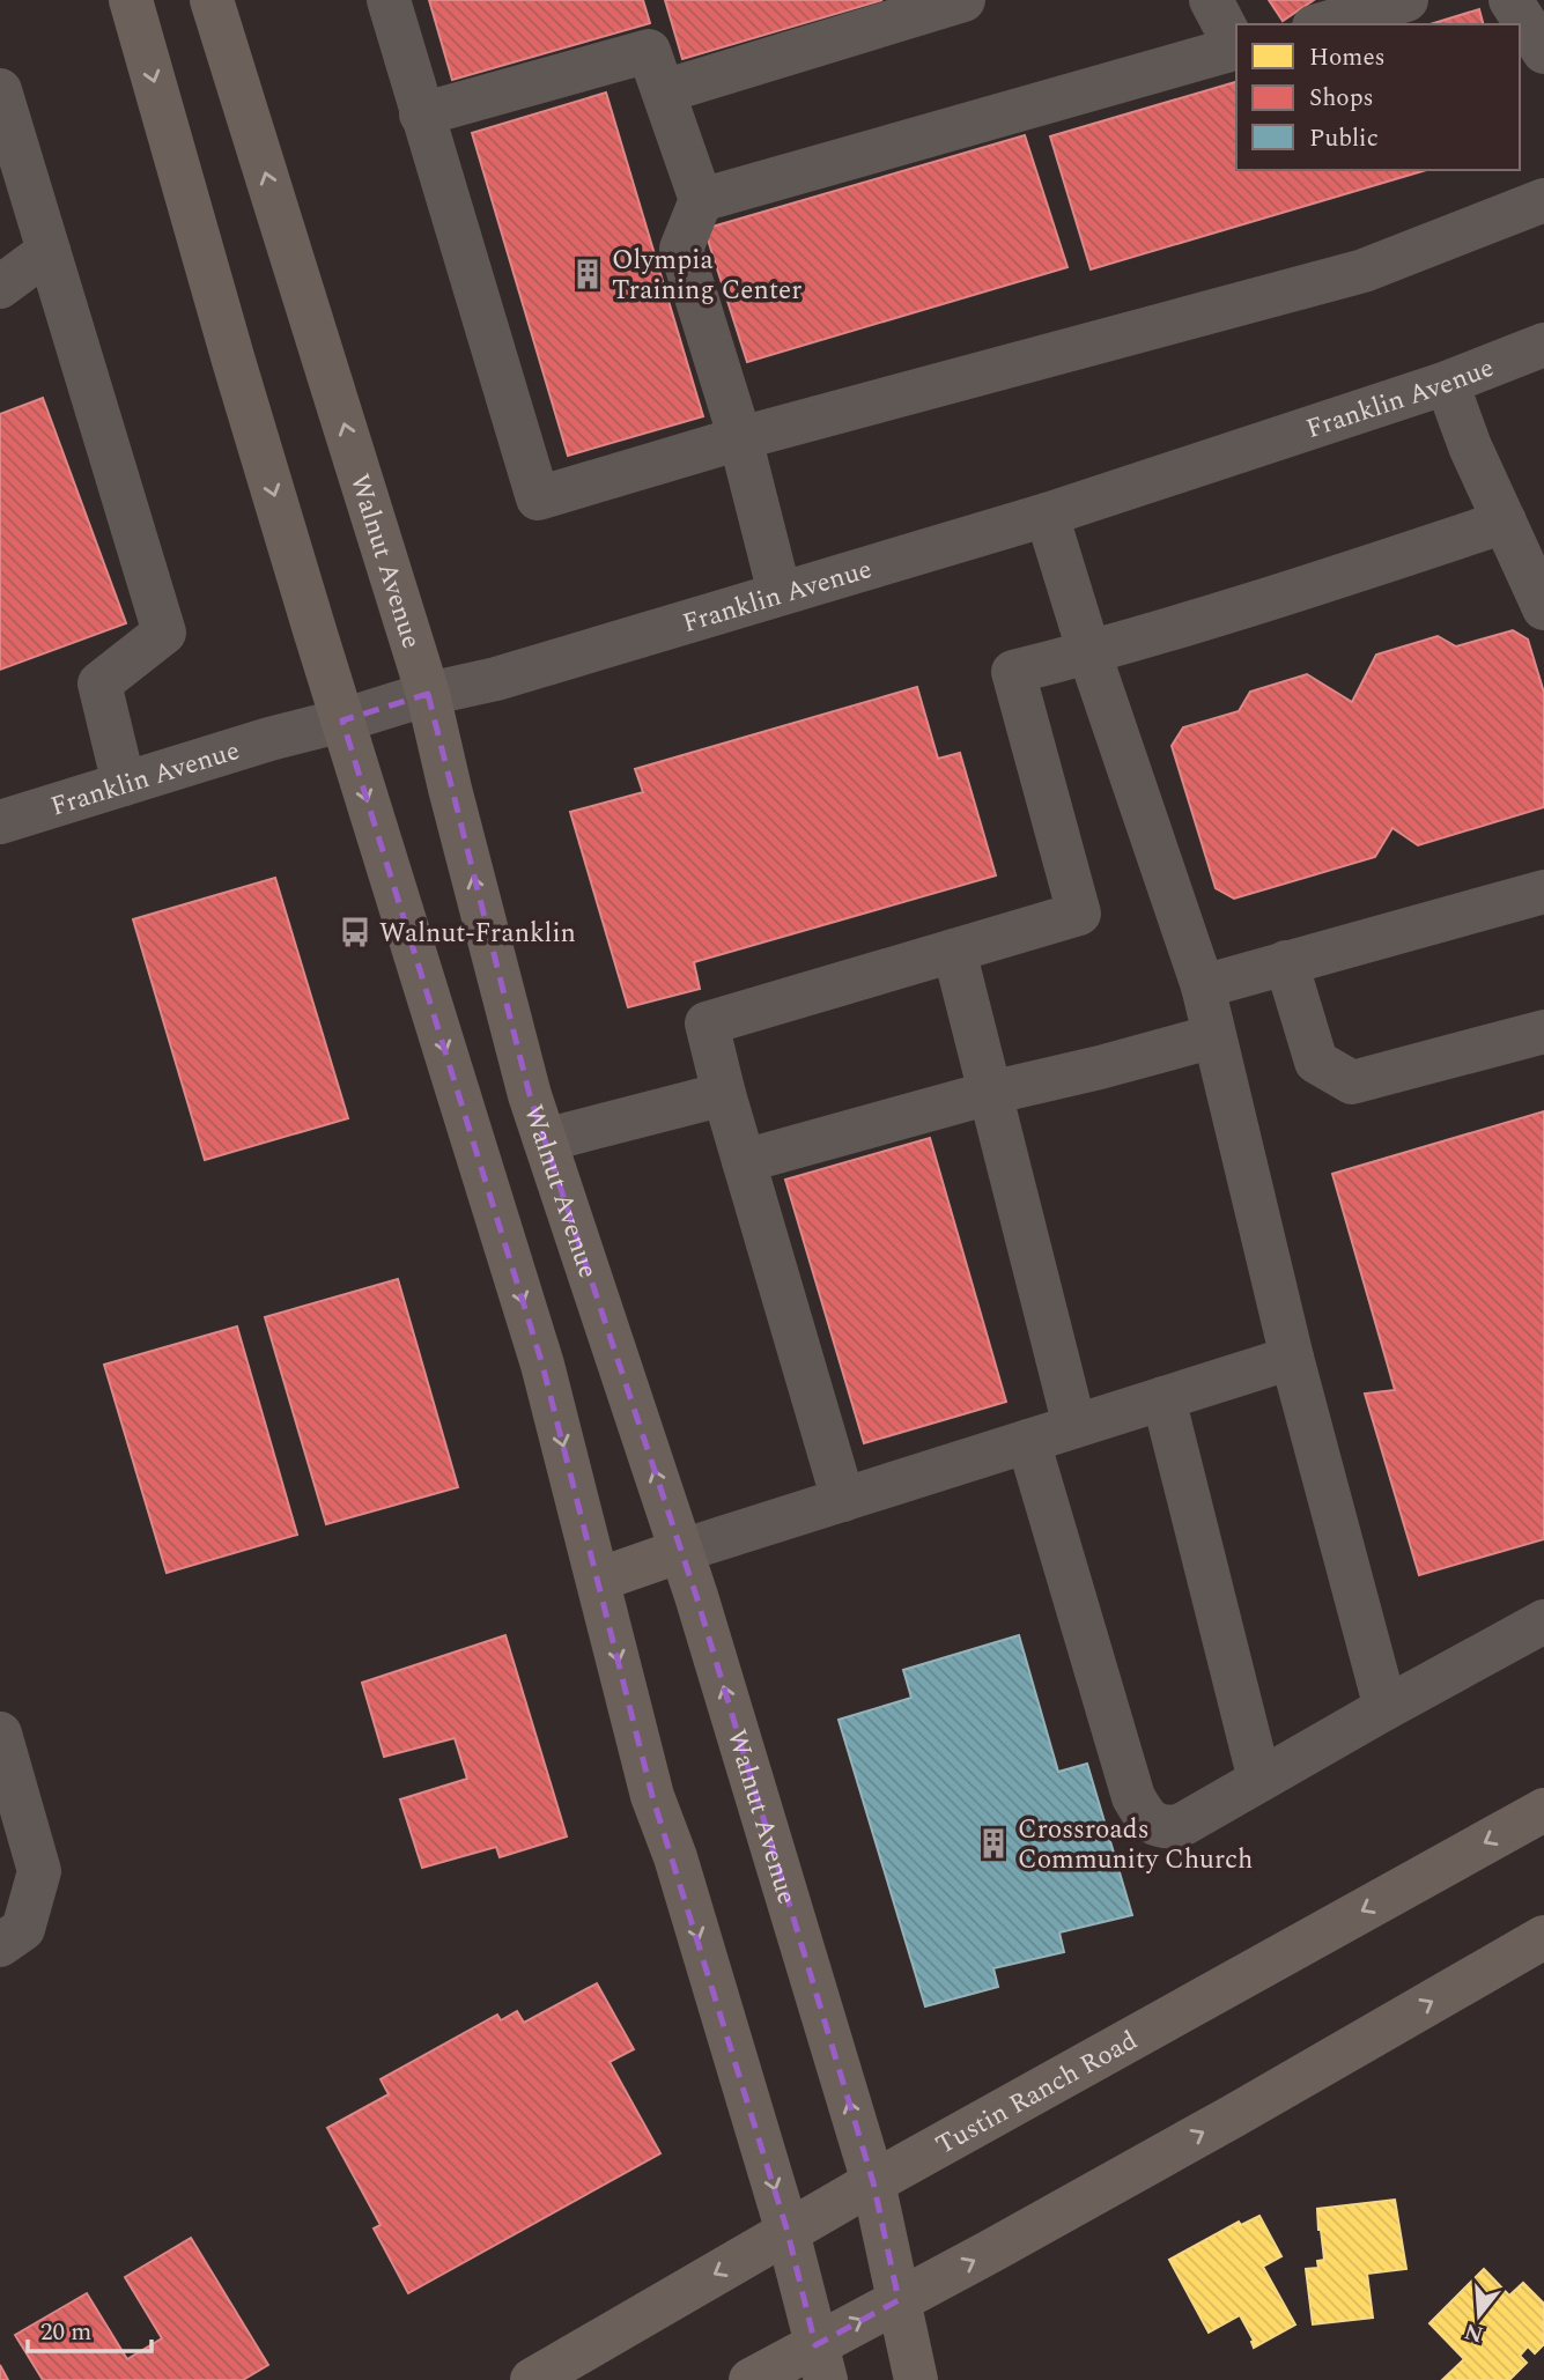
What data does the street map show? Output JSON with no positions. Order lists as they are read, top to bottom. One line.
{"streets":{"main road":["Walnut Avenue","Tustin Ranch Road"],"street":["Franklin Avenue"]},"crossings":[["Franklin Avenue","Walnut Avenue"],["Walnut Avenue","Tustin Ranch Road"]],"places":{"building":["Olympia Training Center","Crossroads Community Church"],"bus stop":["Walnut-Franklin"]},"legend":["Homes","Shops","Public"],"scale_bar":"20 m","north":"bottom"}
